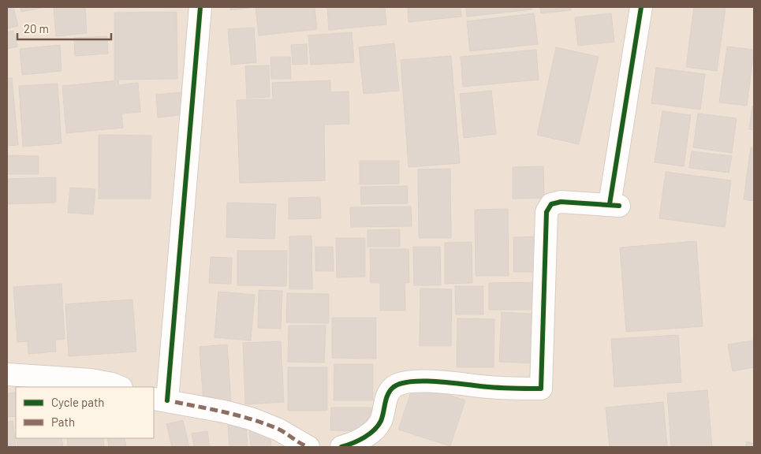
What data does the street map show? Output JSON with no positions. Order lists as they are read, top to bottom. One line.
{"legend":["Cycle path","Path"],"scale_bar":"20 m"}
